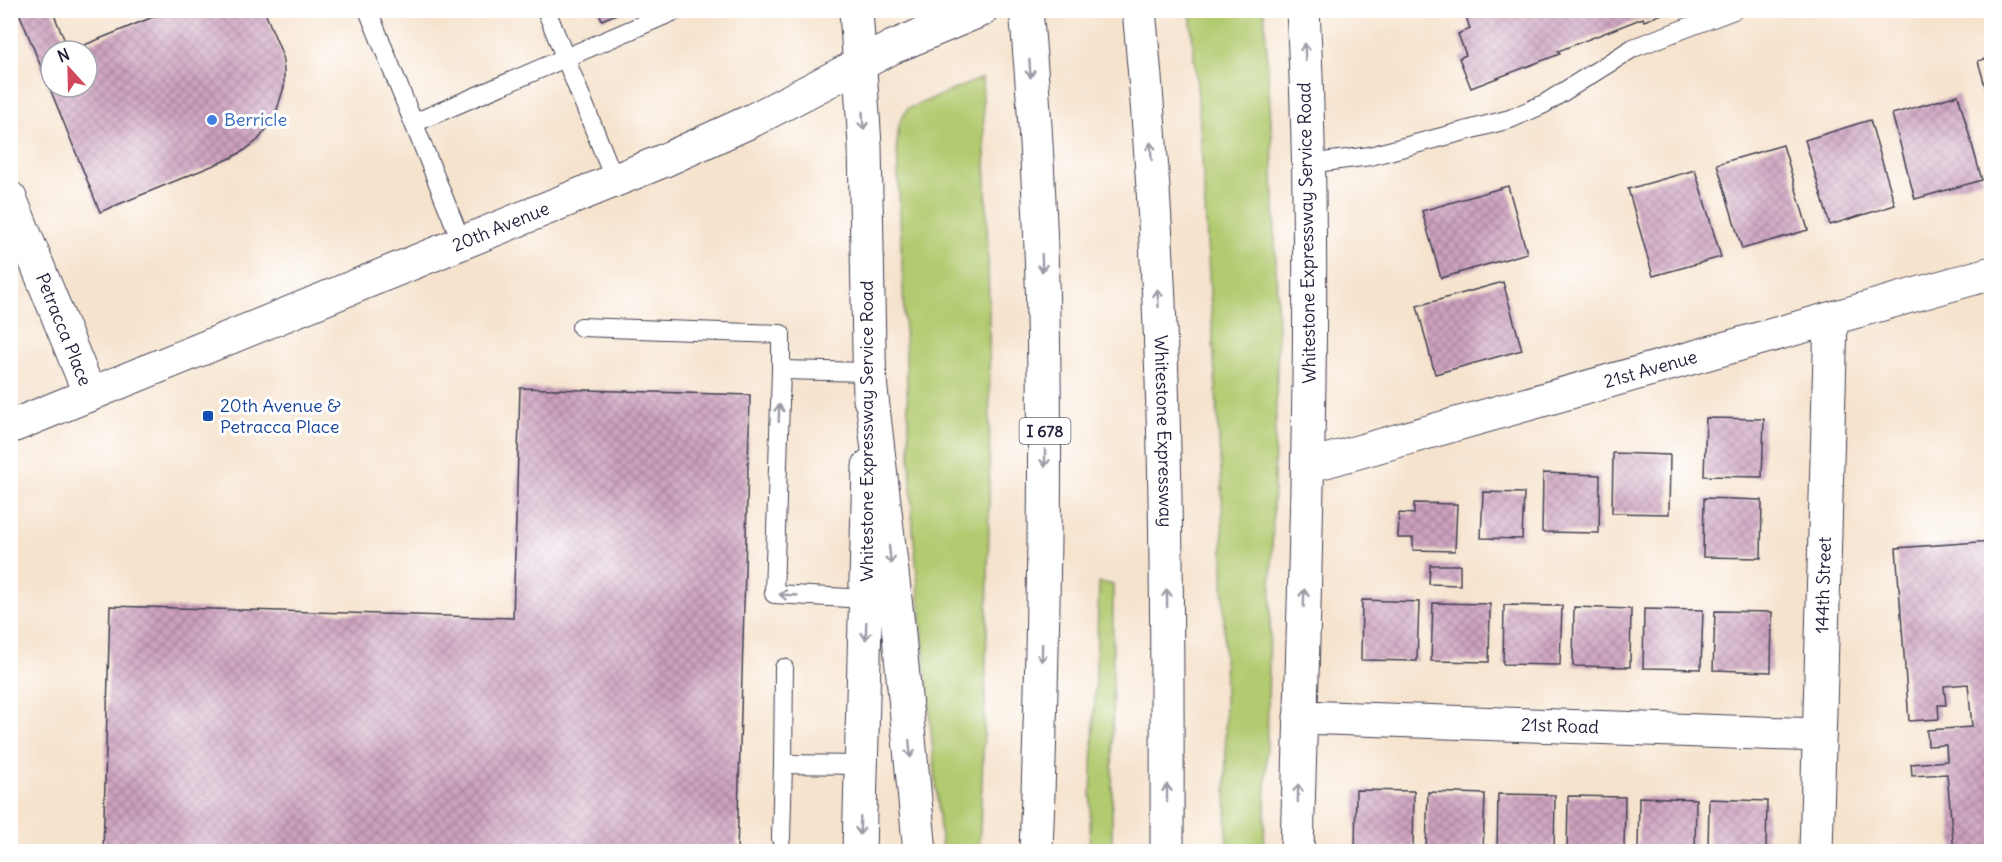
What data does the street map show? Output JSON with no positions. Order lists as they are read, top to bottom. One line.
{"streets":{"main road":["20th Avenue","Whitestone Expressway Service Road","Petracca Place","21st Avenue","I 678","Whitestone Expressway","144th Street","21st Road"]},"crossings":[["20th Avenue","Whitestone Expressway Service Road"],["20th Avenue","Petracca Place"],["Whitestone Expressway Service Road","21st Avenue"],["Whitestone Expressway Service Road","21st Road"],["21st Avenue","144th Street"],["144th Street","21st Road"]],"places":{"other":["Berricle"],"transit":["20th Avenue & Petracca Place"]},"north":"top"}
